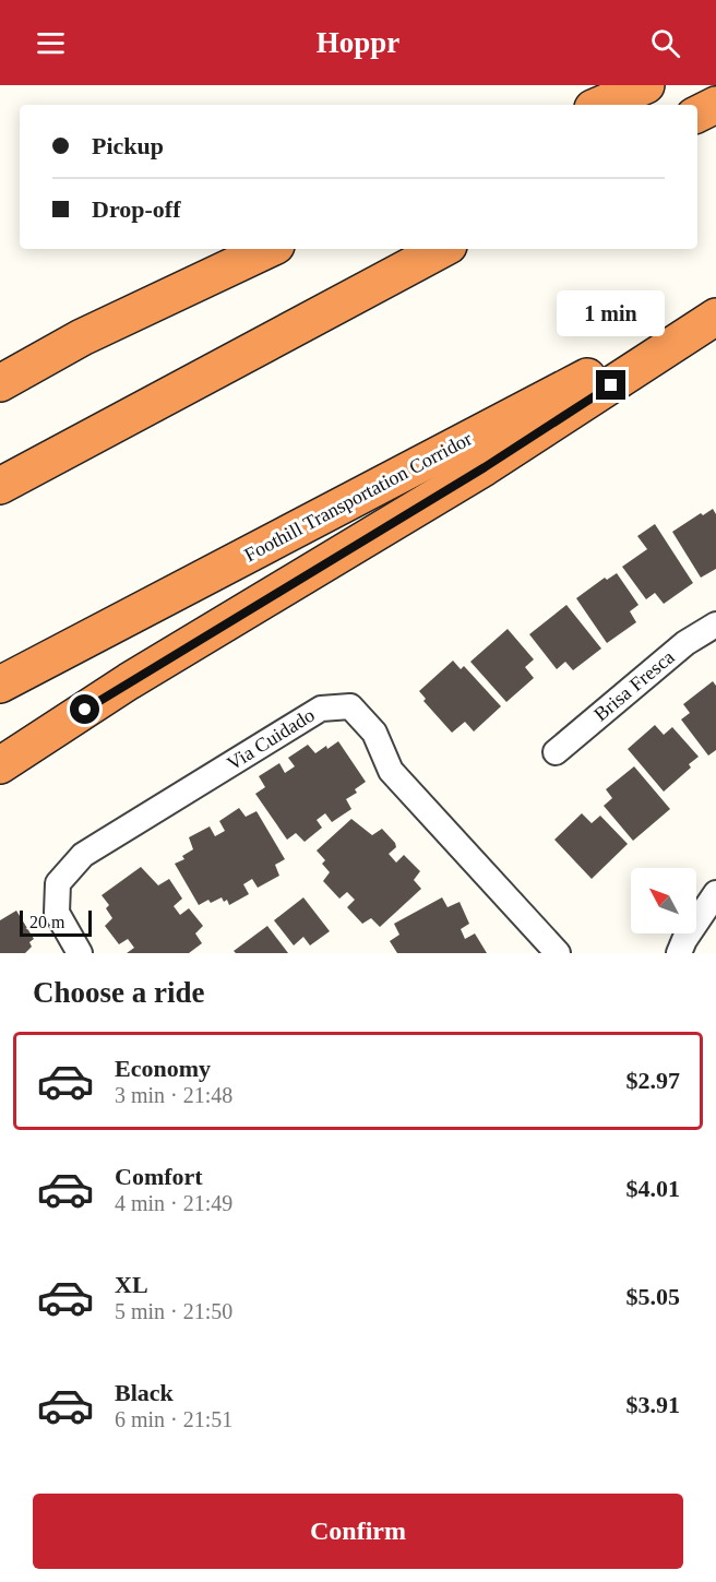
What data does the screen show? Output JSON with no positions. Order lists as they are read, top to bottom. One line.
{"streets":{"highway":["Foothill Transportation Corridor"],"street":["Brisa Fresca","Via Cuidado"]},"scale_bar":"20 m","north":"top left","page":{"header":"Hoppr","banner":["Pickup","Drop-off"],"bubble":"1 min","scale":"20 m","heading":"Choose a ride","list":[{"name":"Economy","note":"3 min · 21:48","value":"$2.97"},{"name":"Comfort","note":"4 min · 21:49","value":"$4.01"},{"name":"XL","note":"5 min · 21:50","value":"$5.05"},{"name":"Black","note":"6 min · 21:51","value":"$3.91"}],"buttons":"Confirm"}}
